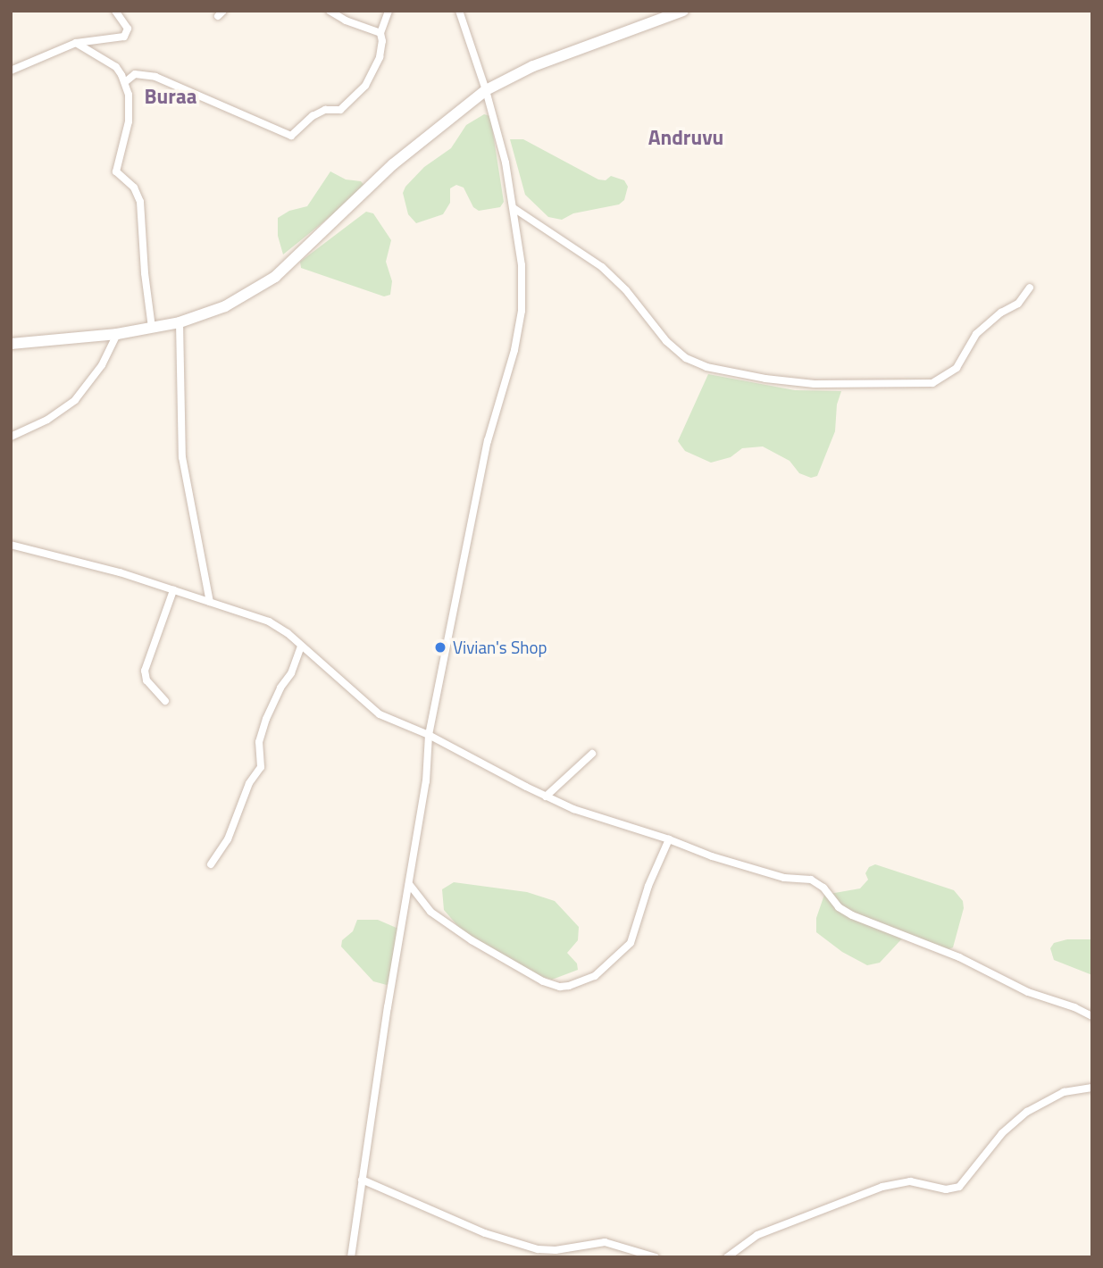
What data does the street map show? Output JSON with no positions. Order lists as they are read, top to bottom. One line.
{"districts":["Buraa","Andruvu"],"places":["Vivian's Shop"]}
